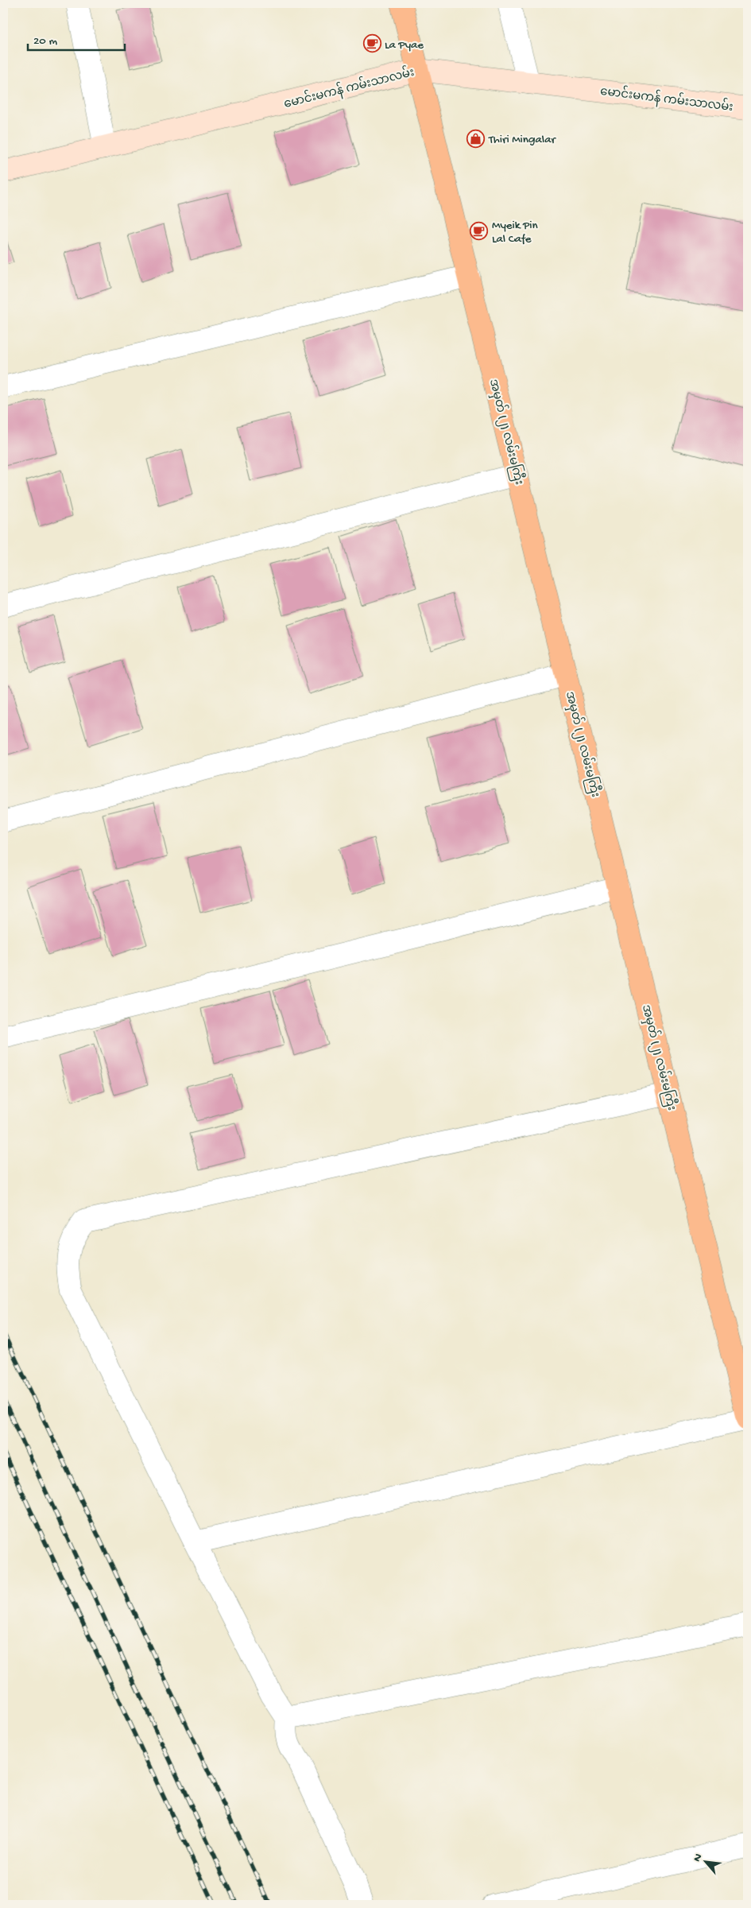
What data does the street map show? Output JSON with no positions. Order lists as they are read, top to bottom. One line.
{"streets":{"main road":["မောင်းမကန် ကမ်းသာလမ်း","အမှတ် (၂) လမ်းမကြီး"]},"crossings":[["မောင်းမကန် ကမ်းသာလမ်း","အမှတ် (၂) လမ်းမကြီး"]],"places":{"cafe":["La Pyae","Myeik Pin Lal Cafe"],"shop":["Thiri Mingalar"]},"scale_bar":"20 m","north":"top left"}
